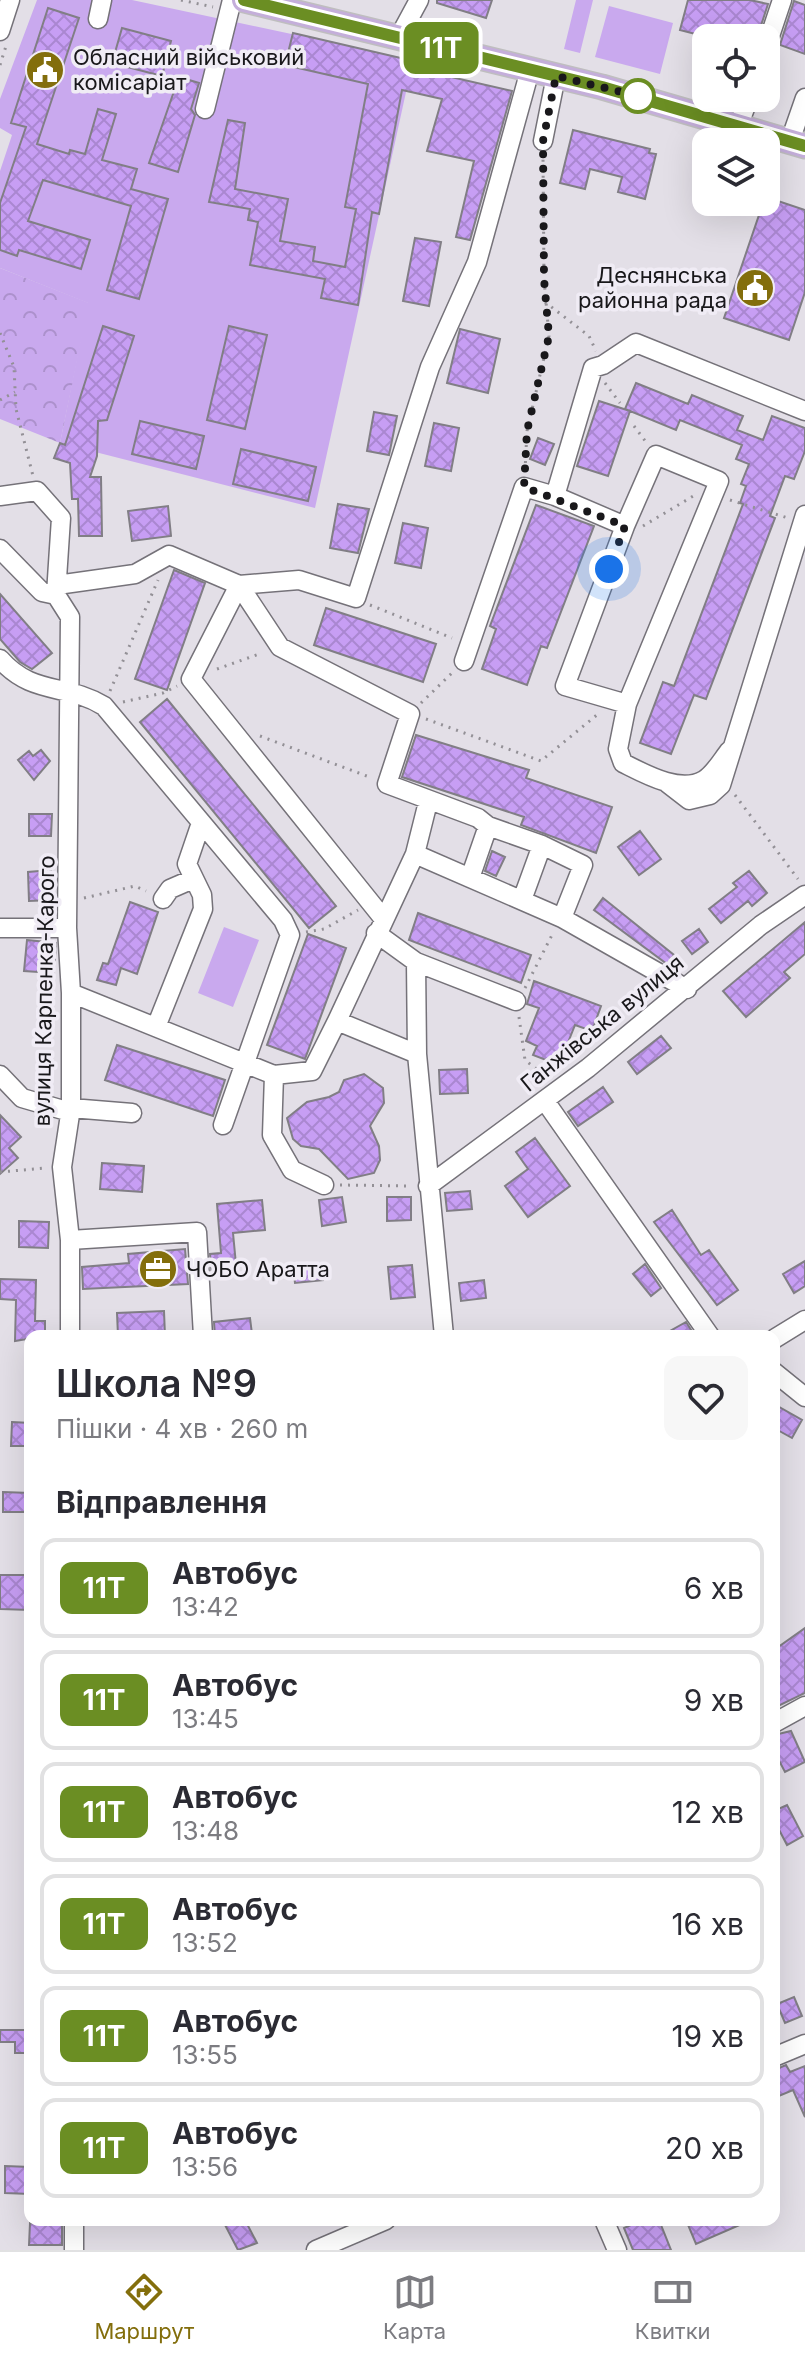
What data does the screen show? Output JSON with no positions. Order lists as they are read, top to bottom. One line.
{"streets":{"street":["вулиця Карпенка-Карого","Ганжівська вулиця"]},"places":{"public building":["Обласний військовий комісаріат","Деснянська районна рада"],"office":["ЧОБО Аратта"]},"lines":["bus line 11Т"],"page":{"on_map":"11Т","heading":[["Школа №9","Пішки · 4 хв · 260 m"],"Відправлення"],"list":[{"mark":"11Т","name":"Автобус","note":"13:42","value":"6 хв"},{"mark":"11Т","name":"Автобус","note":"13:45","value":"9 хв"},{"mark":"11Т","name":"Автобус","note":"13:48","value":"12 хв"},{"mark":"11Т","name":"Автобус","note":"13:52","value":"16 хв"},{"mark":"11Т","name":"Автобус","note":"13:55","value":"19 хв"},{"mark":"11Т","name":"Автобус","note":"13:56","value":"20 хв"}],"tabs":["Маршрут","Карта","Квитки"]}}
